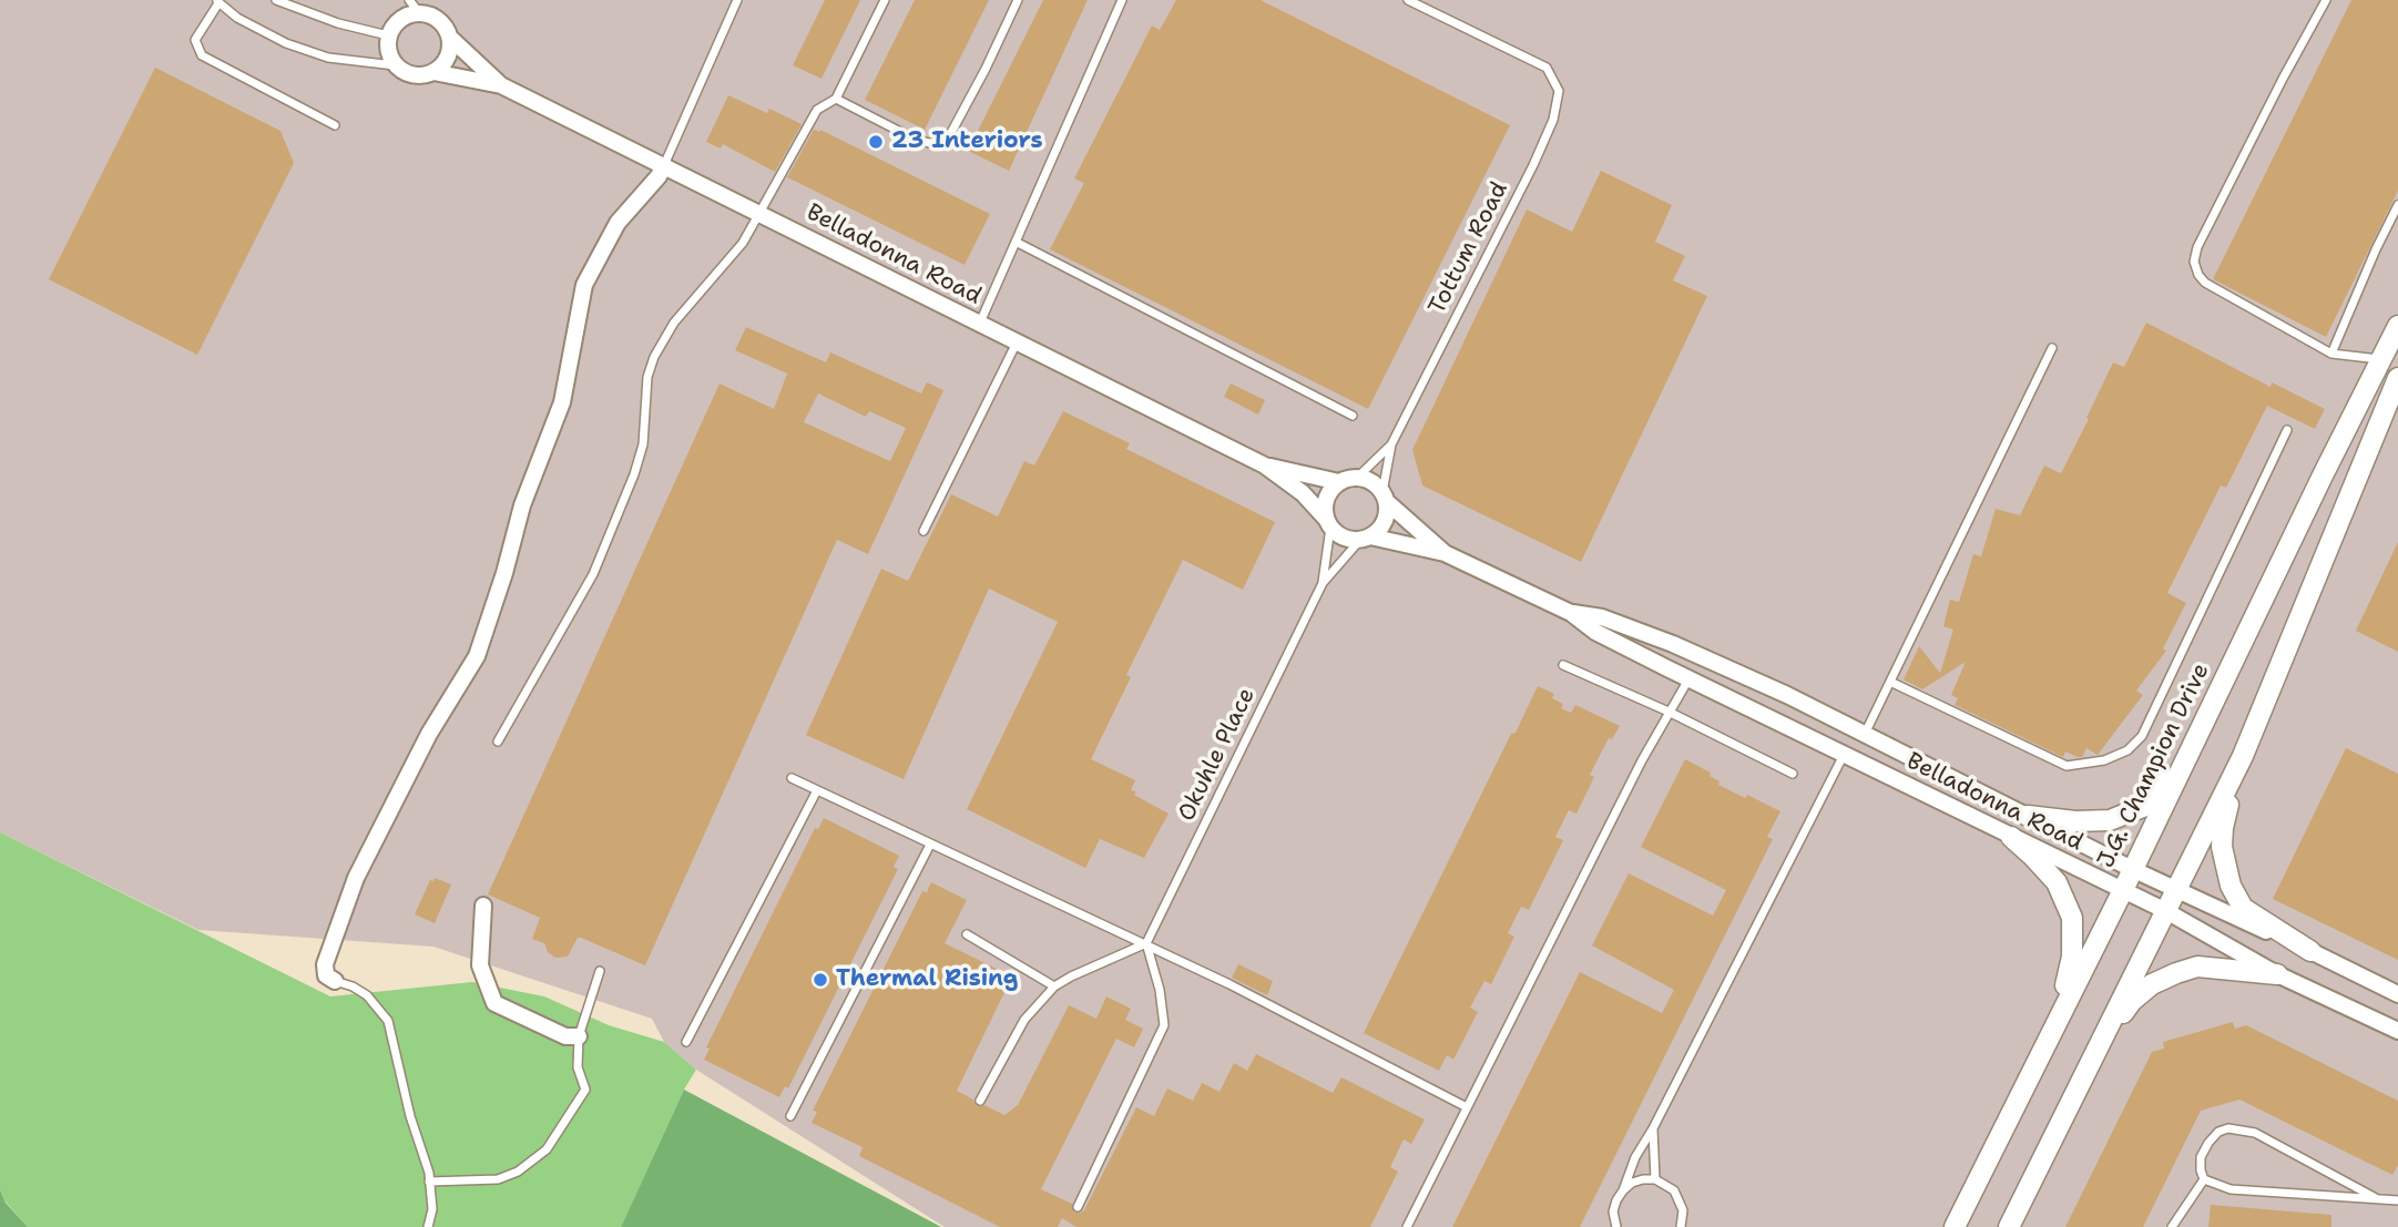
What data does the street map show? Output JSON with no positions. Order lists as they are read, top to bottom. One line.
{"streets":{"street":["Belladonna Road","J.G. Champion Drive"],"lane":["Tottum Road","Okuhle Place"]},"crossings":[["Tottum Road","Belladonna Road"],["Tottum Road","Okuhle Place"],["Belladonna Road","Okuhle Place"],["Belladonna Road","J.G. Champion Drive"]],"places":["23 Interiors","Thermal Rising"]}
